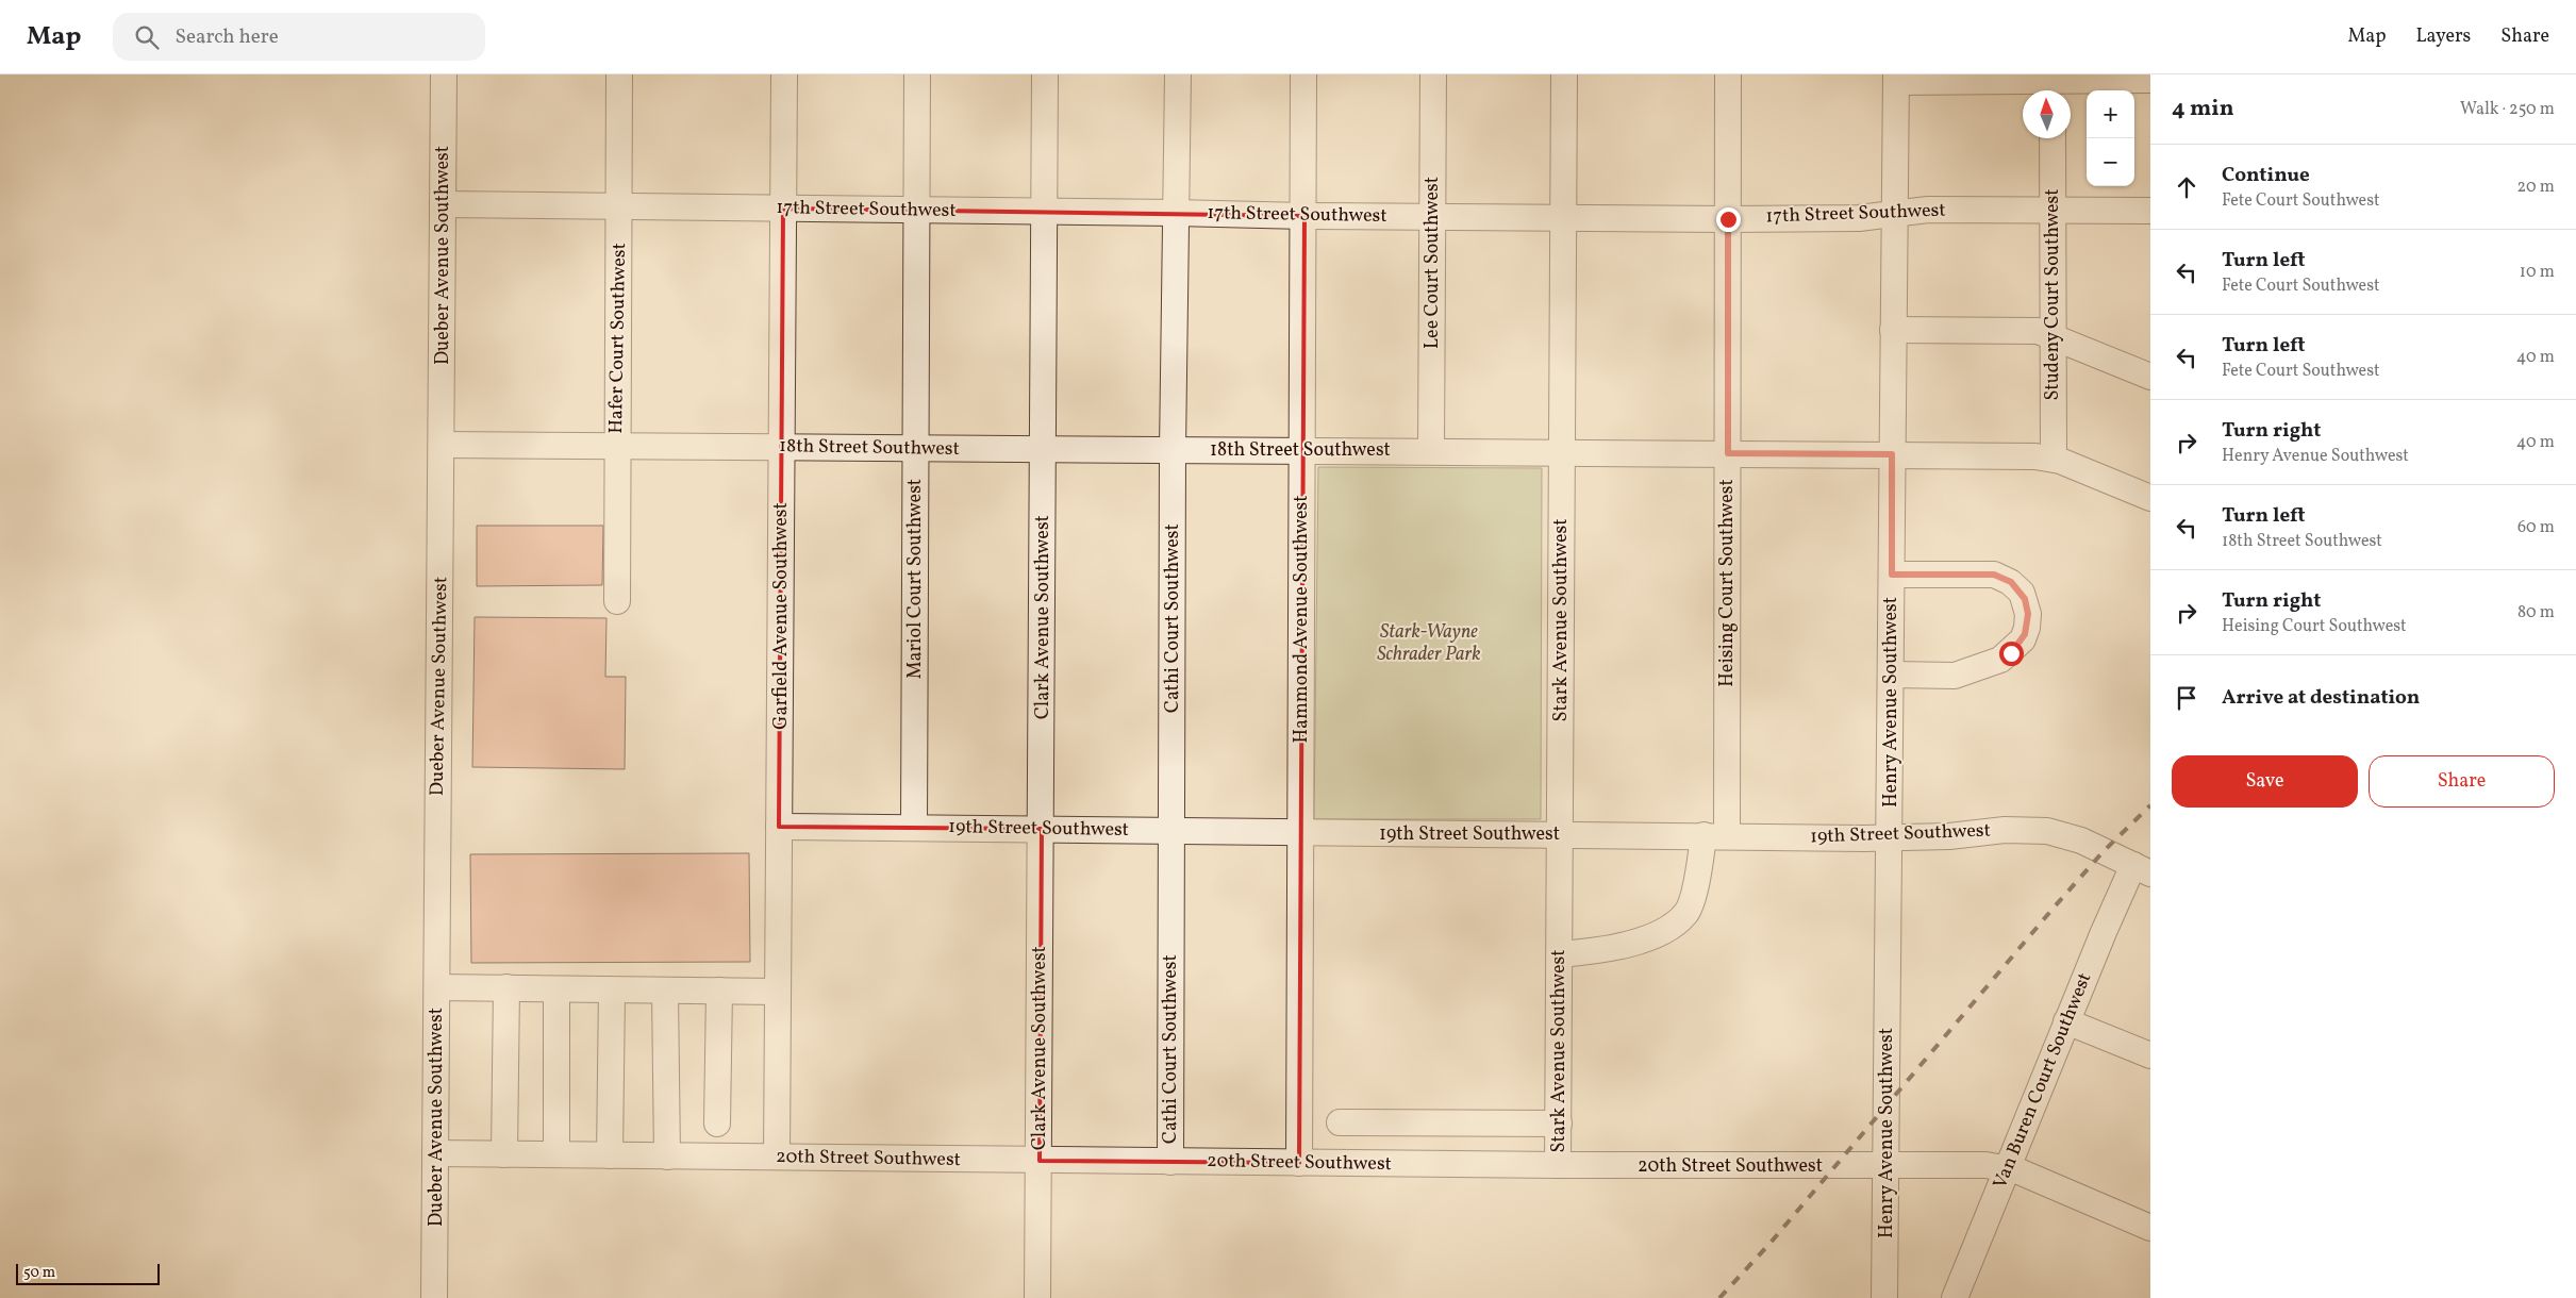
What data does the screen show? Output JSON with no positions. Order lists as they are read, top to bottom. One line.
{"streets":{"street":["17th Street Southwest","Dueber Avenue Southwest","Lee Court Southwest","Studeny Court Southwest","Hafer Court Southwest","18th Street Southwest","Mariol Court Southwest","Heising Court Southwest","Garfield Avenue Southwest","Clark Avenue Southwest","Cathi Court Southwest","Hammond Avenue Southwest","Stark Avenue Southwest","Henry Avenue Southwest","19th Street Southwest","Van Buren Court Southwest","20th Street Southwest"]},"crossings":[["17th Street Southwest","Dueber Avenue Southwest"],["17th Street Southwest","Lee Court Southwest"],["17th Street Southwest","Studeny Court Southwest"],["17th Street Southwest","Hafer Court Southwest"],["17th Street Southwest","Mariol Court Southwest"],["17th Street Southwest","Heising Court Southwest"],["17th Street Southwest","Garfield Avenue Southwest"],["17th Street Southwest","Clark Avenue Southwest"],["17th Street Southwest","Cathi Court Southwest"],["17th Street Southwest","Hammond Avenue Southwest"],["17th Street Southwest","Stark Avenue Southwest"],["17th Street Southwest","Henry Avenue Southwest"],["Dueber Avenue Southwest","18th Street Southwest"],["Dueber Avenue Southwest","20th Street Southwest"],["Lee Court Southwest","18th Street Southwest"],["Studeny Court Southwest","18th Street Southwest"],["Hafer Court Southwest","18th Street Southwest"],["18th Street Southwest","Mariol Court Southwest"],["18th Street Southwest","Heising Court Southwest"],["18th Street Southwest","Garfield Avenue Southwest"],["18th Street Southwest","Clark Avenue Southwest"],["18th Street Southwest","Cathi Court Southwest"],["18th Street Southwest","Hammond Avenue Southwest"],["18th Street Southwest","Stark Avenue Southwest"],["18th Street Southwest","Henry Avenue Southwest"],["Mariol Court Southwest","19th Street Southwest"],["Heising Court Southwest","Stark Avenue Southwest"],["Heising Court Southwest","19th Street Southwest"],["Garfield Avenue Southwest","19th Street Southwest"],["Garfield Avenue Southwest","20th Street Southwest"],["Clark Avenue Southwest","19th Street Southwest"],["Clark Avenue Southwest","20th Street Southwest"],["Cathi Court Southwest","19th Street Southwest"],["Cathi Court Southwest","20th Street Southwest"],["Hammond Avenue Southwest","19th Street Southwest"],["Hammond Avenue Southwest","20th Street Southwest"],["Stark Avenue Southwest","19th Street Southwest"],["Stark Avenue Southwest","20th Street Southwest"],["Henry Avenue Southwest","19th Street Southwest"],["Henry Avenue Southwest","20th Street Southwest"],["19th Street Southwest","Van Buren Court Southwest"],["Van Buren Court Southwest","20th Street Southwest"]],"parks":["Stark-Wayne Schrader Park"],"scale_bar":"50 m","north":"top","page":{"header":"Map","search":"Search here","nav":["Map","Layers","Share"],"heading":["4 min","Walk · 250 m"],"map_buttons":["+","−"],"list":[["Continue","Fete Court Southwest","20 m"],["Turn left","Fete Court Southwest","10 m"],["Turn left","Fete Court Southwest","40 m"],["Turn right","Henry Avenue Southwest","40 m"],["Turn left","18th Street Southwest","60 m"],["Turn right","Heising Court Southwest","80 m"],"Arrive at destination"],"buttons":["Save","Share"],"scale":"50 m"}}
